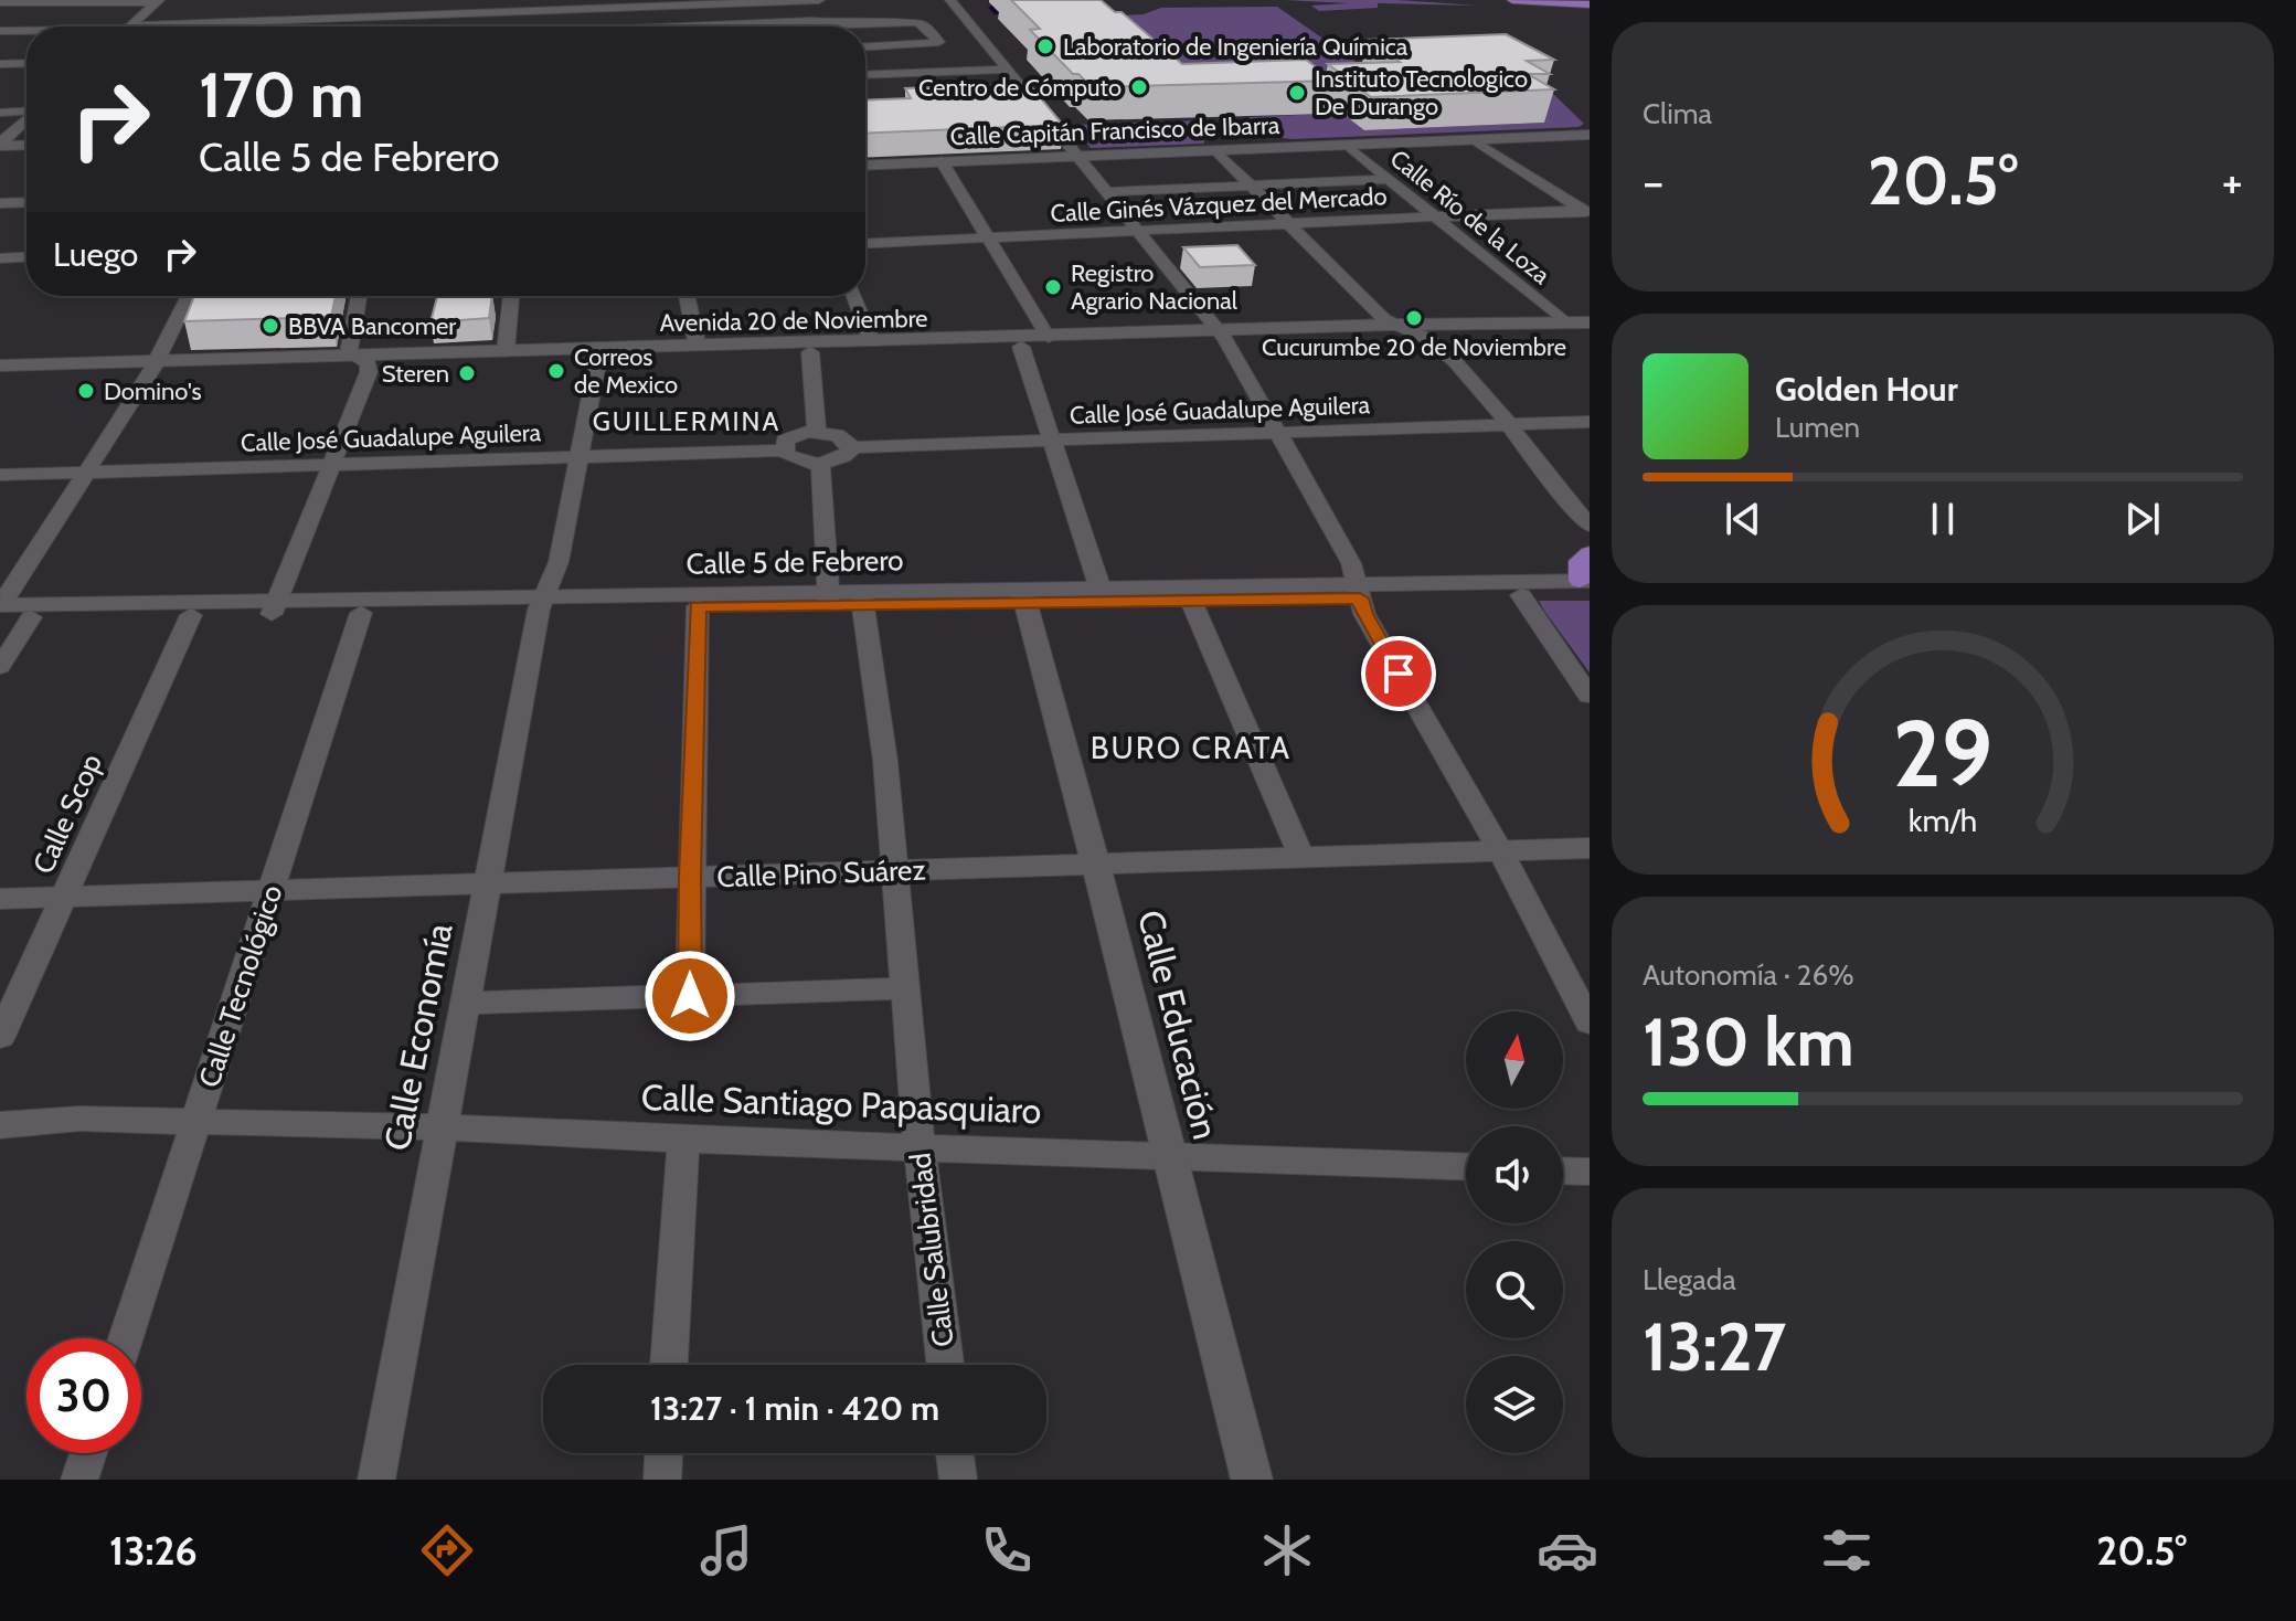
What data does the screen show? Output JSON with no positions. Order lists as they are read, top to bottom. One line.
{"streets":{"street":["Calle Capitán Francisco de Ibarra","Calle Ginés Vázquez del Mercado","Calle Río de la Loza","Avenida 20 de Noviembre","Calle José Guadalupe Aguilera","Calle 5 de Febrero","Calle Scop","Calle Pino Suárez","Calle Tecnológico","Calle Educación","Calle Economía","Calle Santiago Papasquiaro","Calle Salubridad"]},"crossings":[["Calle Capitán Francisco de Ibarra","Calle Río de la Loza"],["Calle Ginés Vázquez del Mercado","Calle Río de la Loza"],["Calle Río de la Loza","Avenida 20 de Noviembre"],["Avenida 20 de Noviembre","Calle Economía"],["Calle José Guadalupe Aguilera","Calle Economía"],["Calle 5 de Febrero","Calle Scop"],["Calle 5 de Febrero","Calle Tecnológico"],["Calle 5 de Febrero","Calle Educación"],["Calle 5 de Febrero","Calle Economía"],["Calle 5 de Febrero","Calle Salubridad"],["Calle Scop","Calle Pino Suárez"],["Calle Pino Suárez","Calle Tecnológico"],["Calle Pino Suárez","Calle Educación"],["Calle Pino Suárez","Calle Economía"],["Calle Pino Suárez","Calle Salubridad"],["Calle Tecnológico","Calle Santiago Papasquiaro"],["Calle Educación","Calle Santiago Papasquiaro"],["Calle Economía","Calle Santiago Papasquiaro"],["Calle Santiago Papasquiaro","Calle Salubridad"]],"districts":["GUILLERMINA","BURO CRATA"],"places":["Laboratorio de Ingeniería Química","Centro de Cómputo","Instituto Tecnologico De Durango","Registro Agrario Nacional","Cucurumbe 20 de Noviembre","BBVA Bancomer","Correos de Mexico","Steren","Domino's"],"north":"top","page":{"tile":["Clima",["Autonomía · 26%","130 km"],["Llegada","13:27"]],"turn":["170 m","Calle 5 de Febrero"],"heat":["−","20.5°","+"],"then":"Luego","song":["Golden Hour","Lumen"],"limit":"30","trip":"13:27 · 1 min · 420 m","tabs":["13:26","20.5°"],"gauge":["29","km/h"]}}
